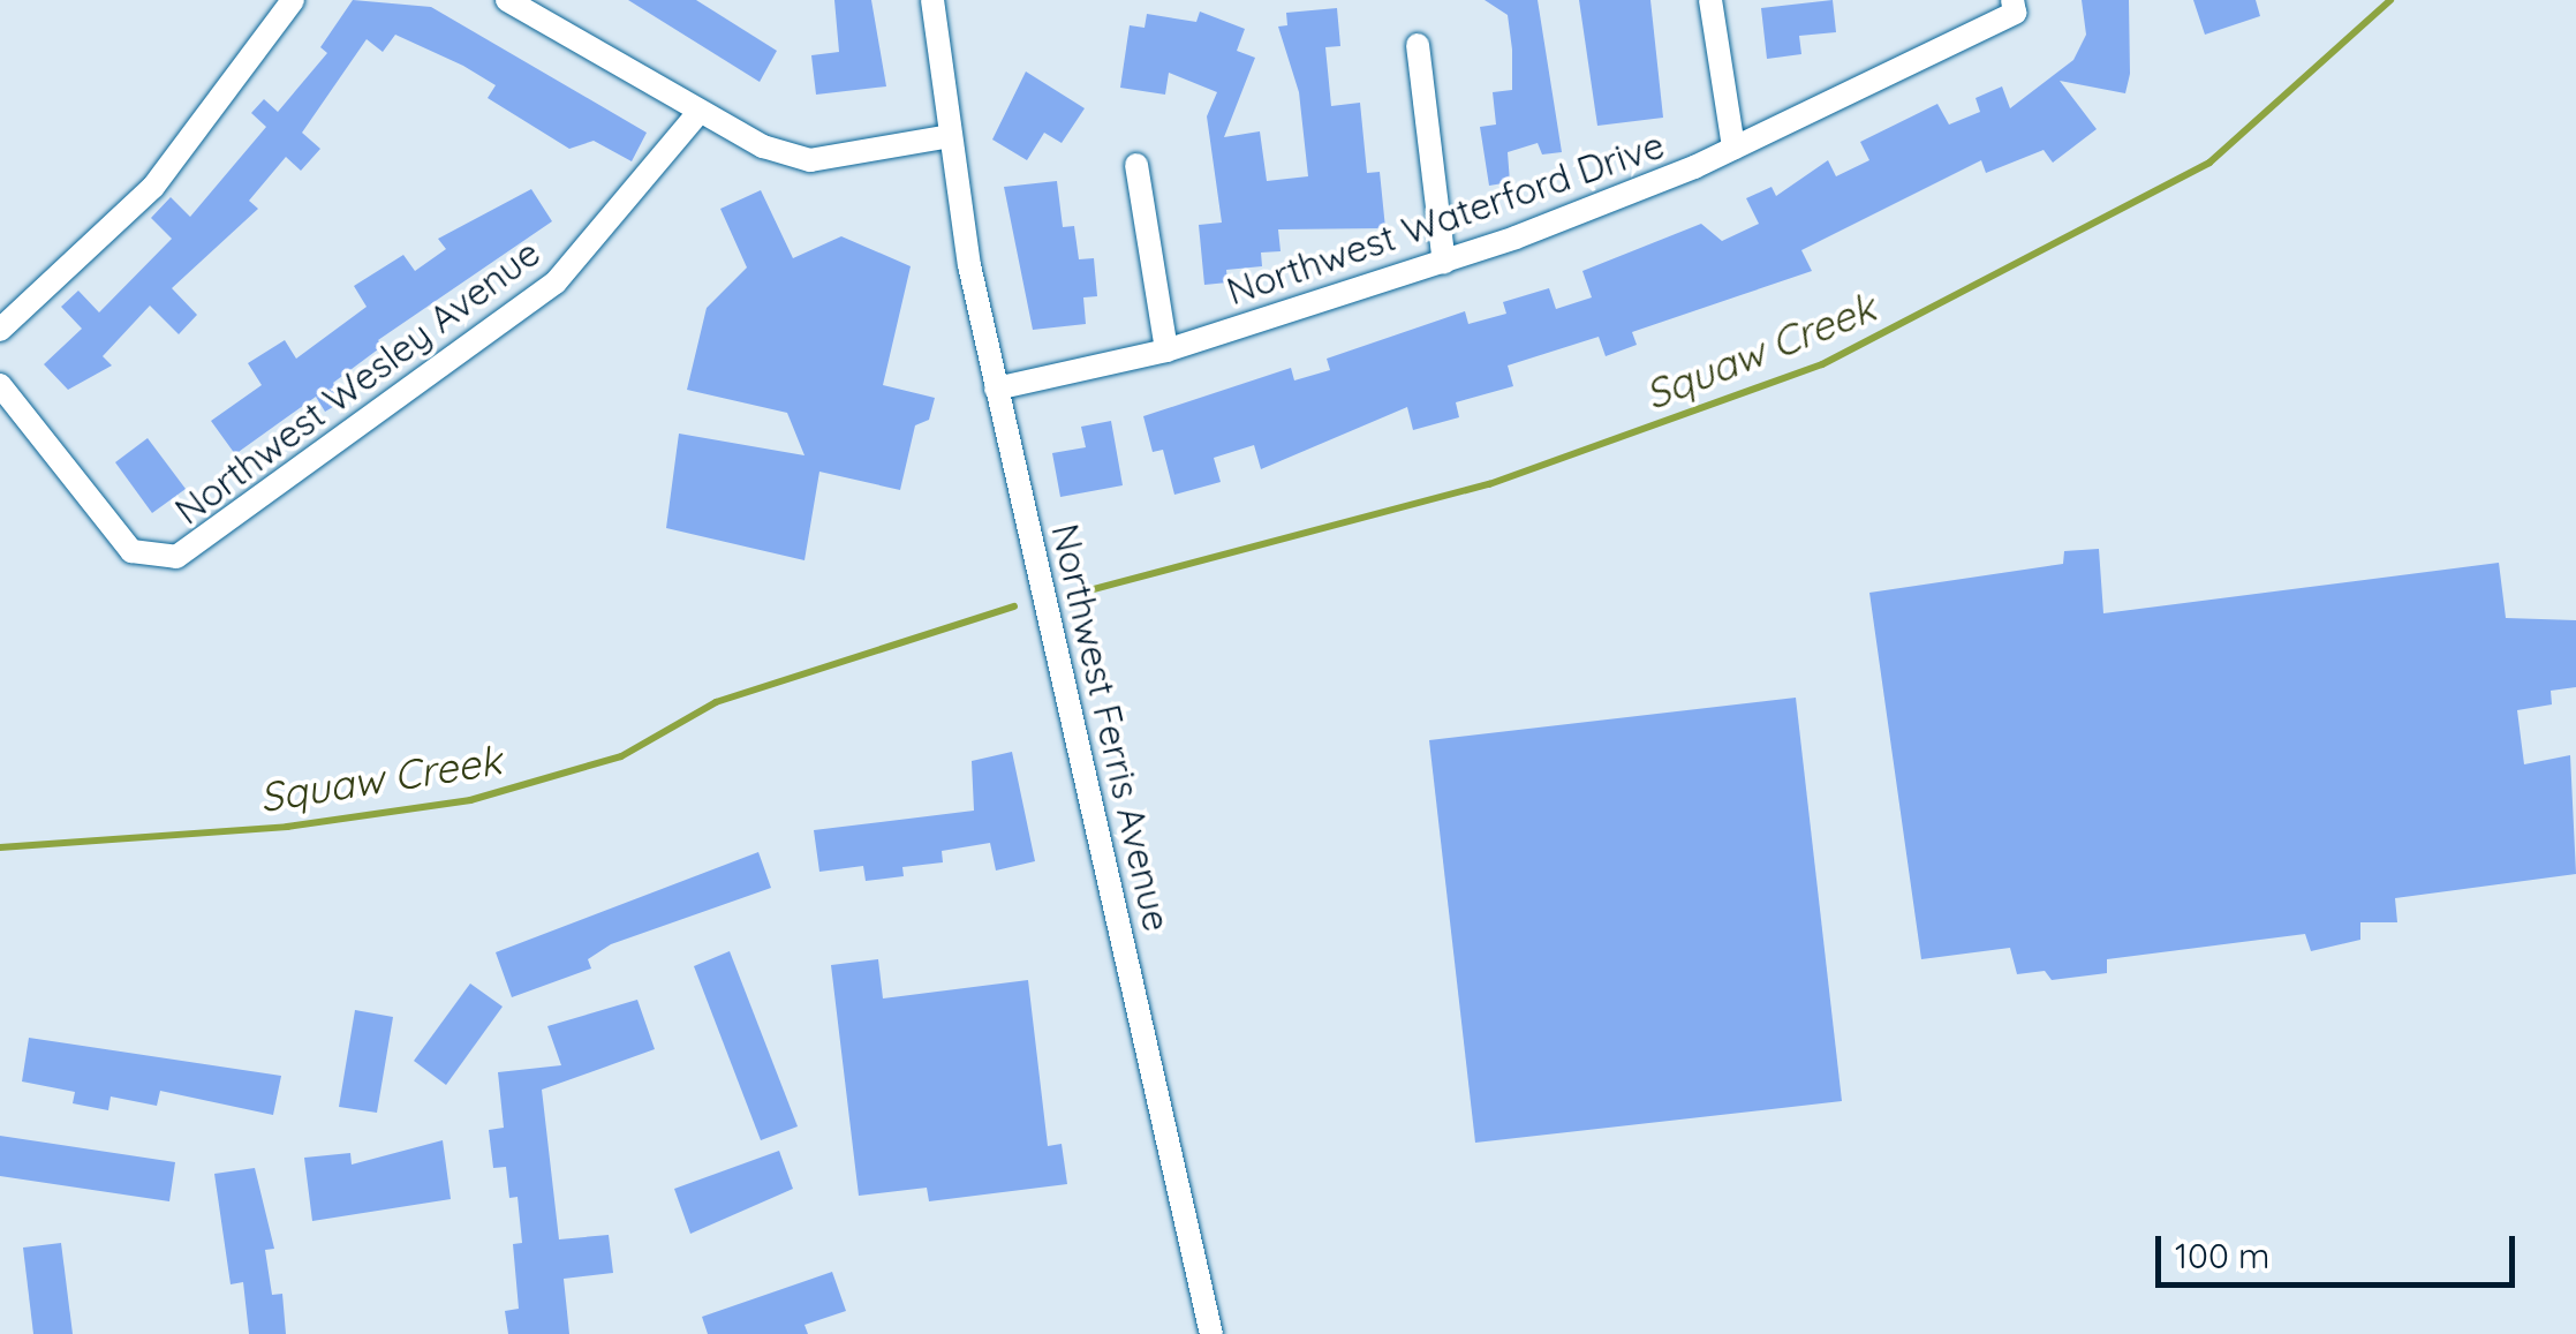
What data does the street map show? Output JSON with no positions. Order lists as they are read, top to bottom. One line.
{"streets":{"street":["Northwest Waterford Drive","Northwest Wesley Avenue","Northwest Ferris Avenue"]},"crossings":[["Northwest Waterford Drive","Northwest Ferris Avenue"]],"water":["Squaw Creek"],"scale_bar":"100 m"}
